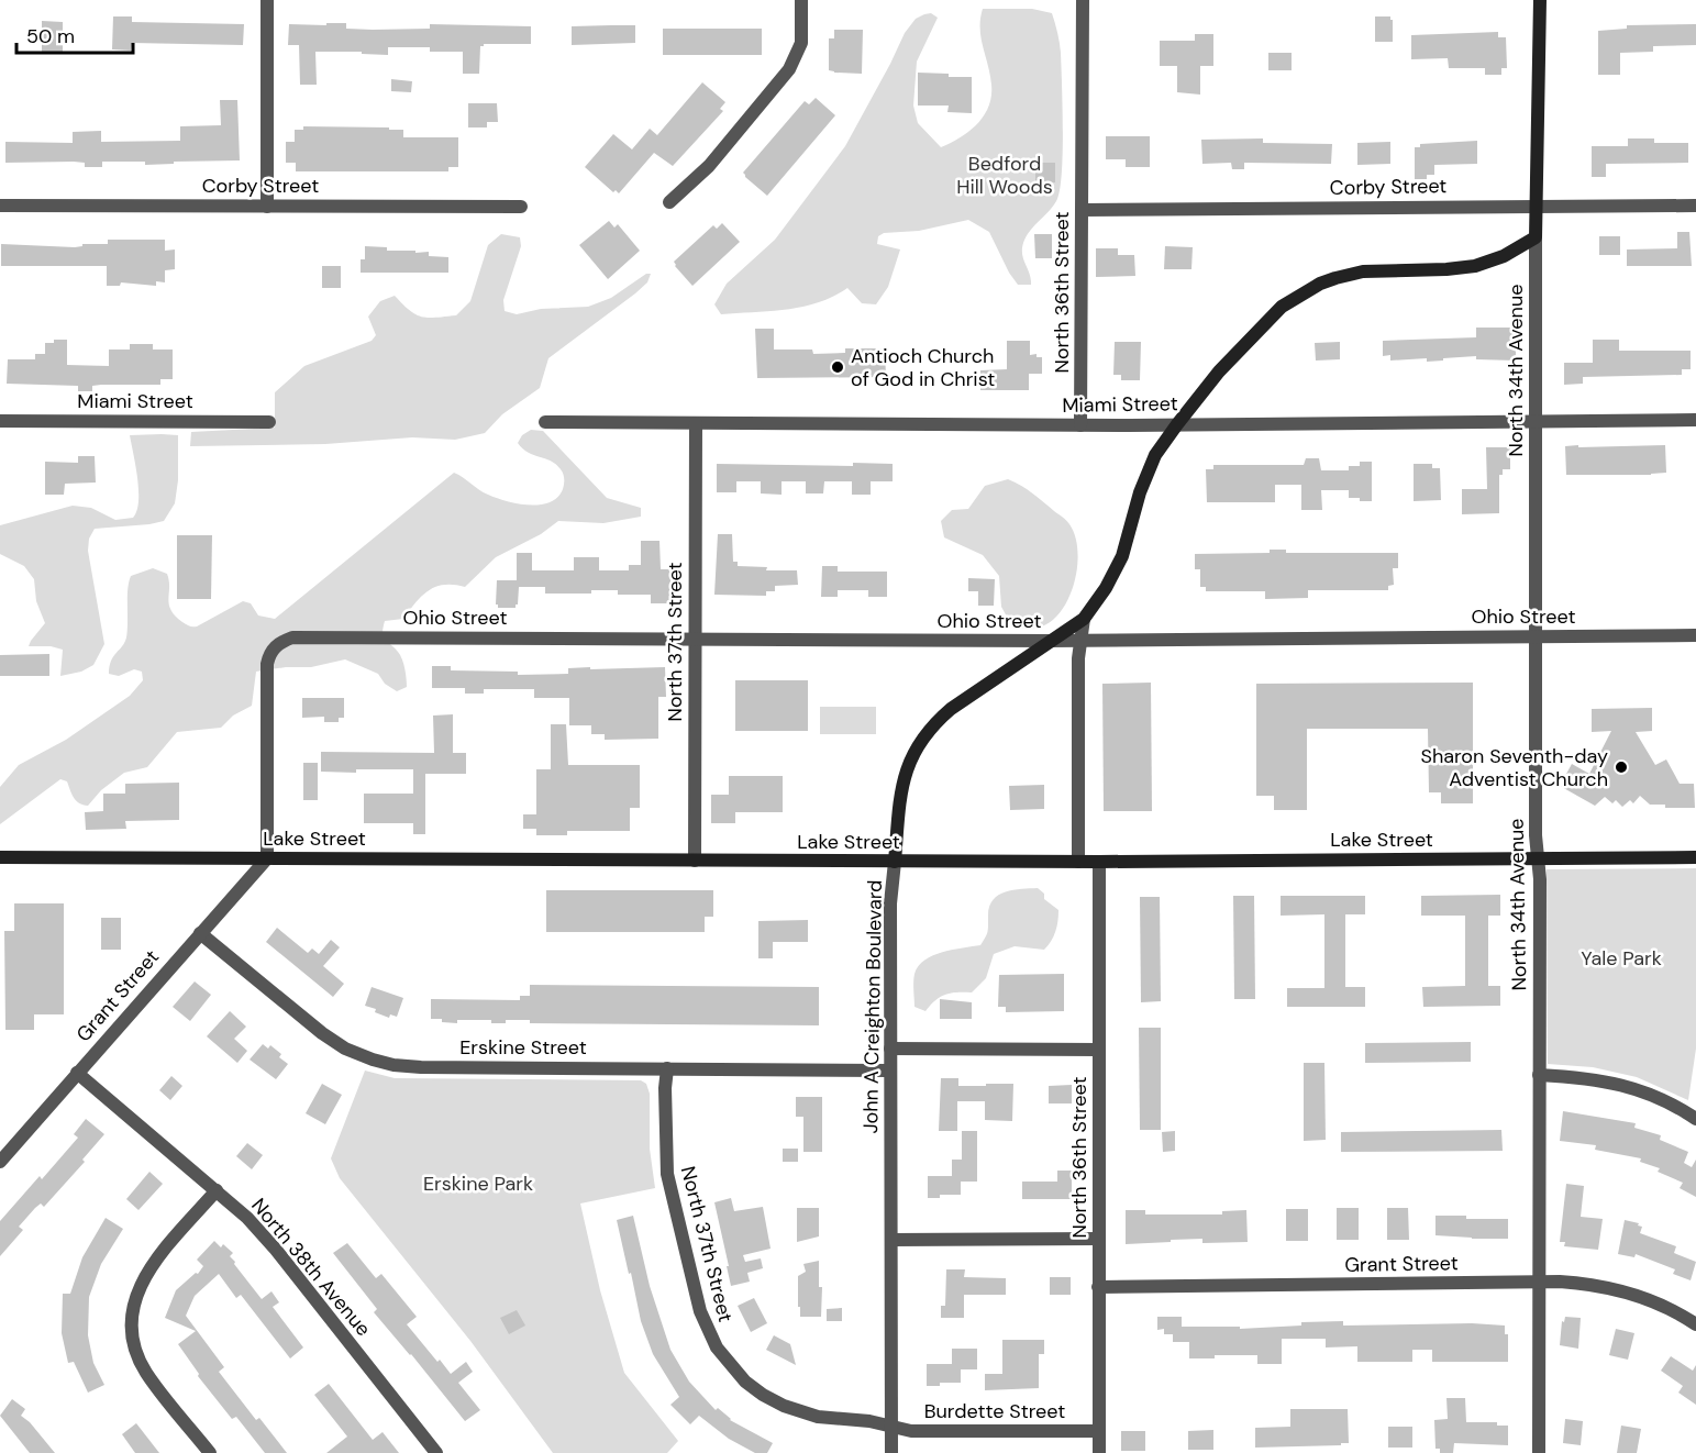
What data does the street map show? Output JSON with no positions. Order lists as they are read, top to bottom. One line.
{"streets":{"main road":["Lake Street","John A Creighton Boulevard"],"street":["Corby Street","North 36th Street","North 34th Avenue","Miami Street","Ohio Street","North 37th Street","Grant Street","Erskine Street","North 38th Avenue","Burdette Street"]},"crossings":[["Corby Street","North 36th Street"],["North 36th Street","Miami Street"],["North 36th Street","Lake Street"],["North 36th Street","Grant Street"],["North 36th Street","Burdette Street"],["North 34th Avenue","Miami Street"],["North 34th Avenue","Ohio Street"],["North 34th Avenue","Lake Street"],["North 34th Avenue","Grant Street"],["North 34th Avenue","John A Creighton Boulevard"],["Miami Street","North 37th Street"],["Miami Street","John A Creighton Boulevard"],["Ohio Street","North 37th Street"],["Ohio Street","Lake Street"],["Ohio Street","Grant Street"],["Ohio Street","John A Creighton Boulevard"],["North 37th Street","Lake Street"],["North 37th Street","John A Creighton Boulevard"],["North 37th Street","Erskine Street"],["North 37th Street","Burdette Street"],["Lake Street","Grant Street"],["Lake Street","John A Creighton Boulevard"],["Grant Street","Erskine Street"],["Grant Street","North 38th Avenue"],["John A Creighton Boulevard","Erskine Street"],["John A Creighton Boulevard","Burdette Street"]],"parks":["Bedford Hill Woods","Yale Park","Erskine Park"],"places":["Antioch Church of God in Christ","Sharon Seventh-day Adventist Church"],"scale_bar":"50 m"}
